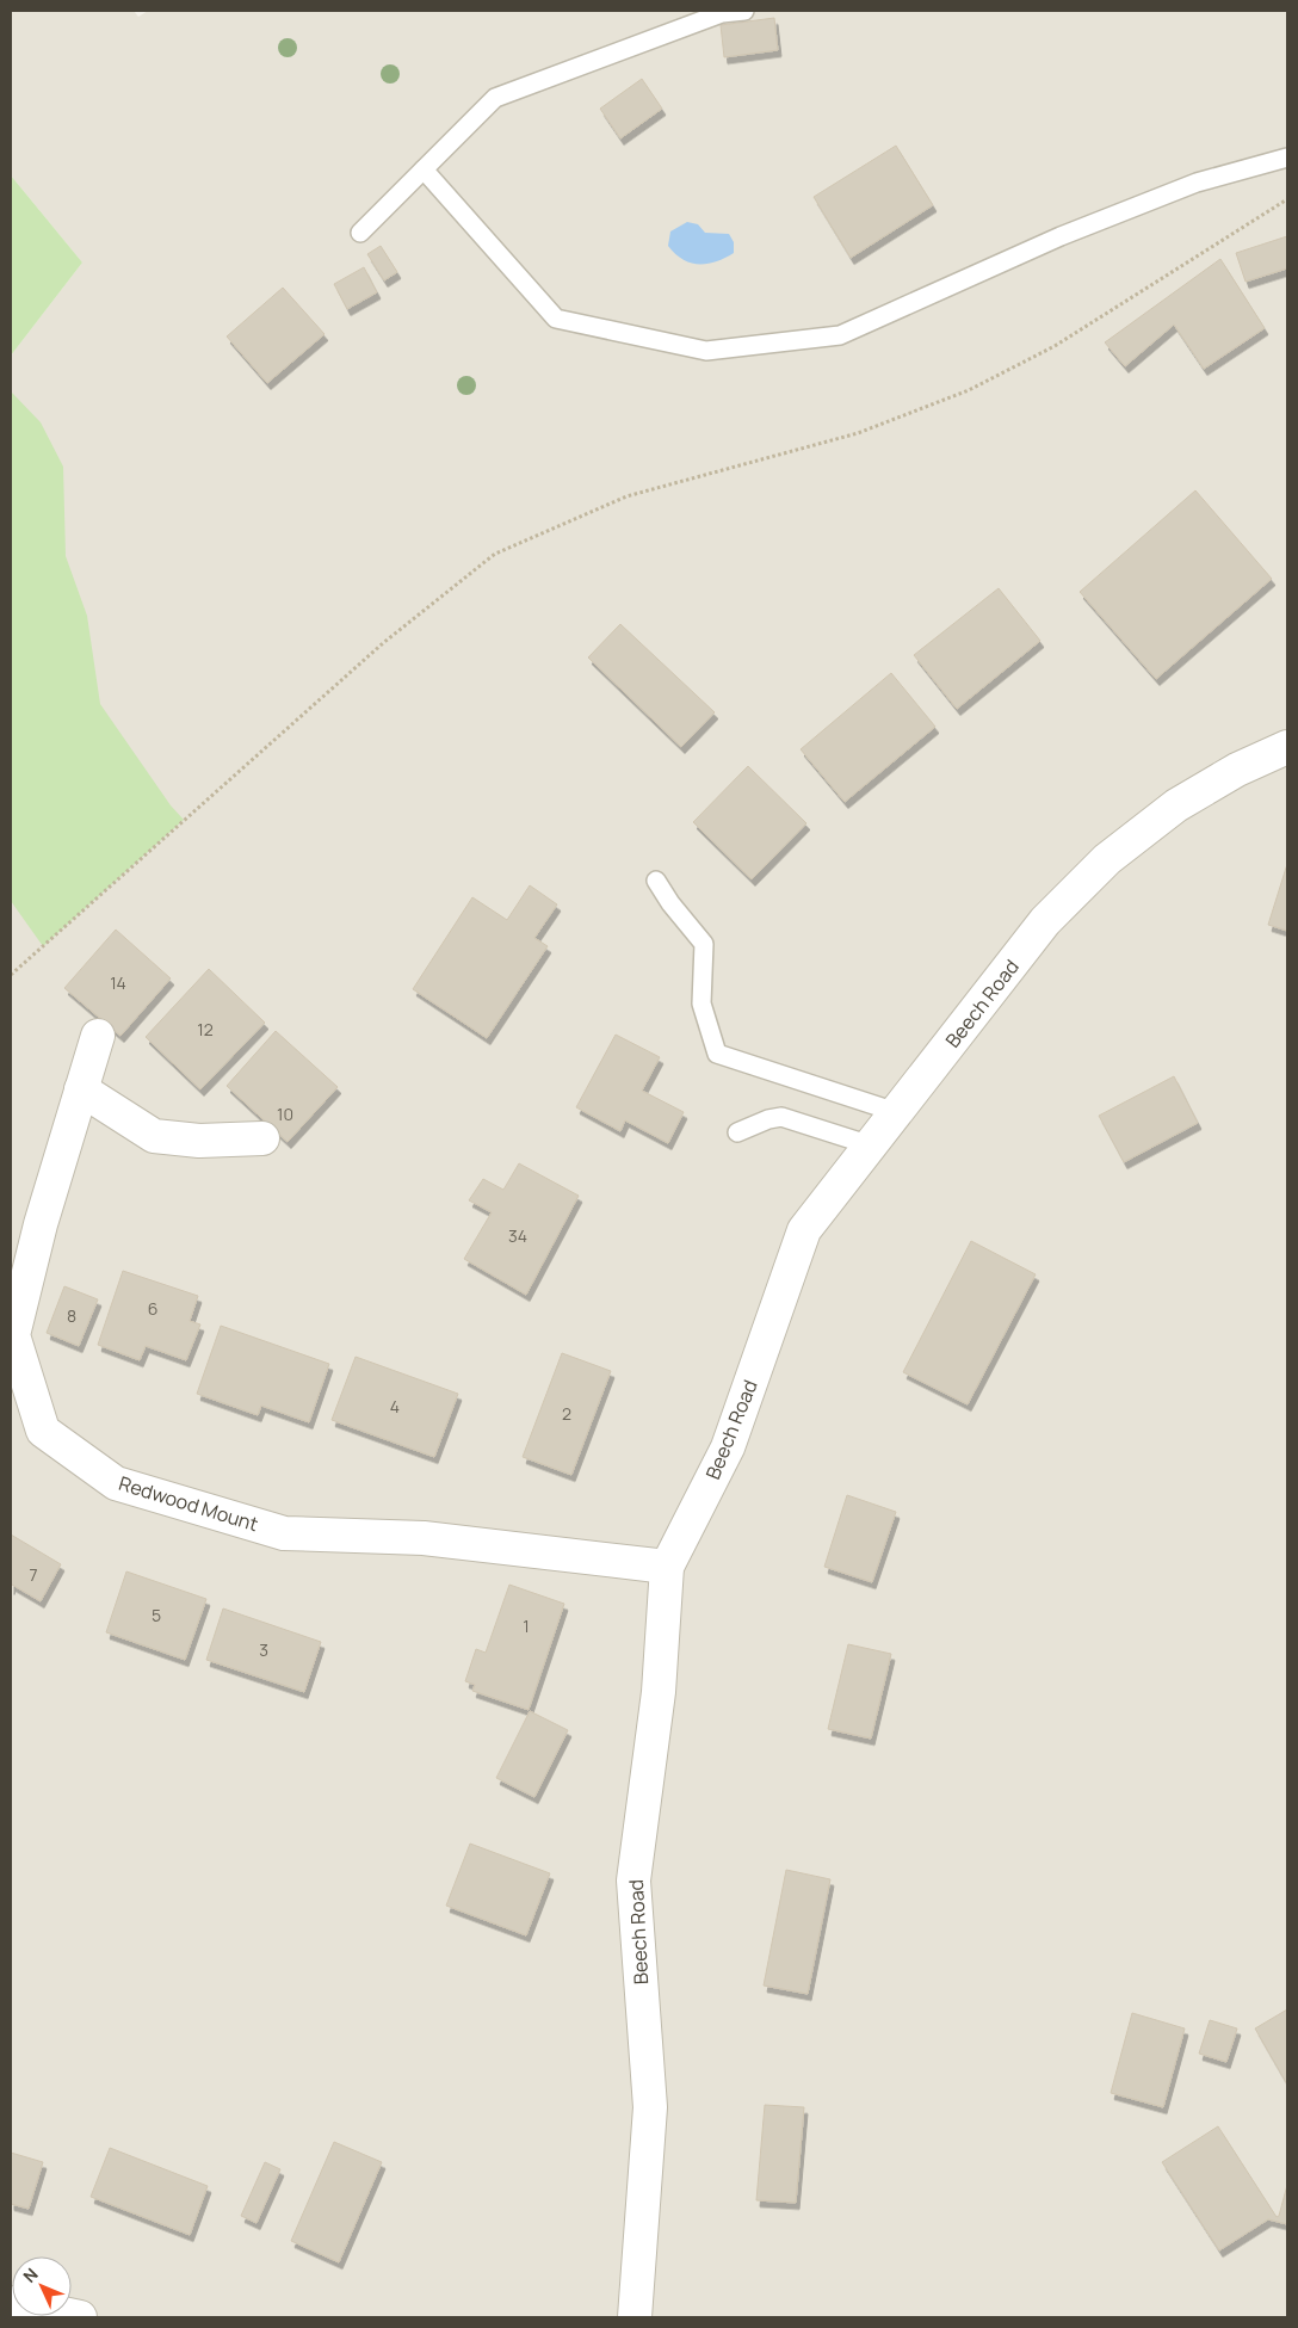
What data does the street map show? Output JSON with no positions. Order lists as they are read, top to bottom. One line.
{"streets":{"street":["Beech Road","Redwood Mount"]},"crossings":[["Beech Road","Redwood Mount"]],"house_numbers":["14","12","10","34","6","8","4","2","7","5","1","3"],"north":"top left"}
